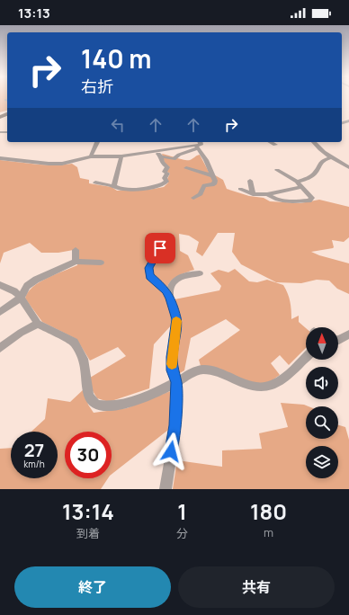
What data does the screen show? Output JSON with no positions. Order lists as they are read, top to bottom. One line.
{"north":"top","page":{"status":"13:13","turn":["140 m","右折"],"speed":"27 km/h","limit":"30","eta":["13:14","到着","1","分","180","m"],"buttons":["終了","共有"]}}
